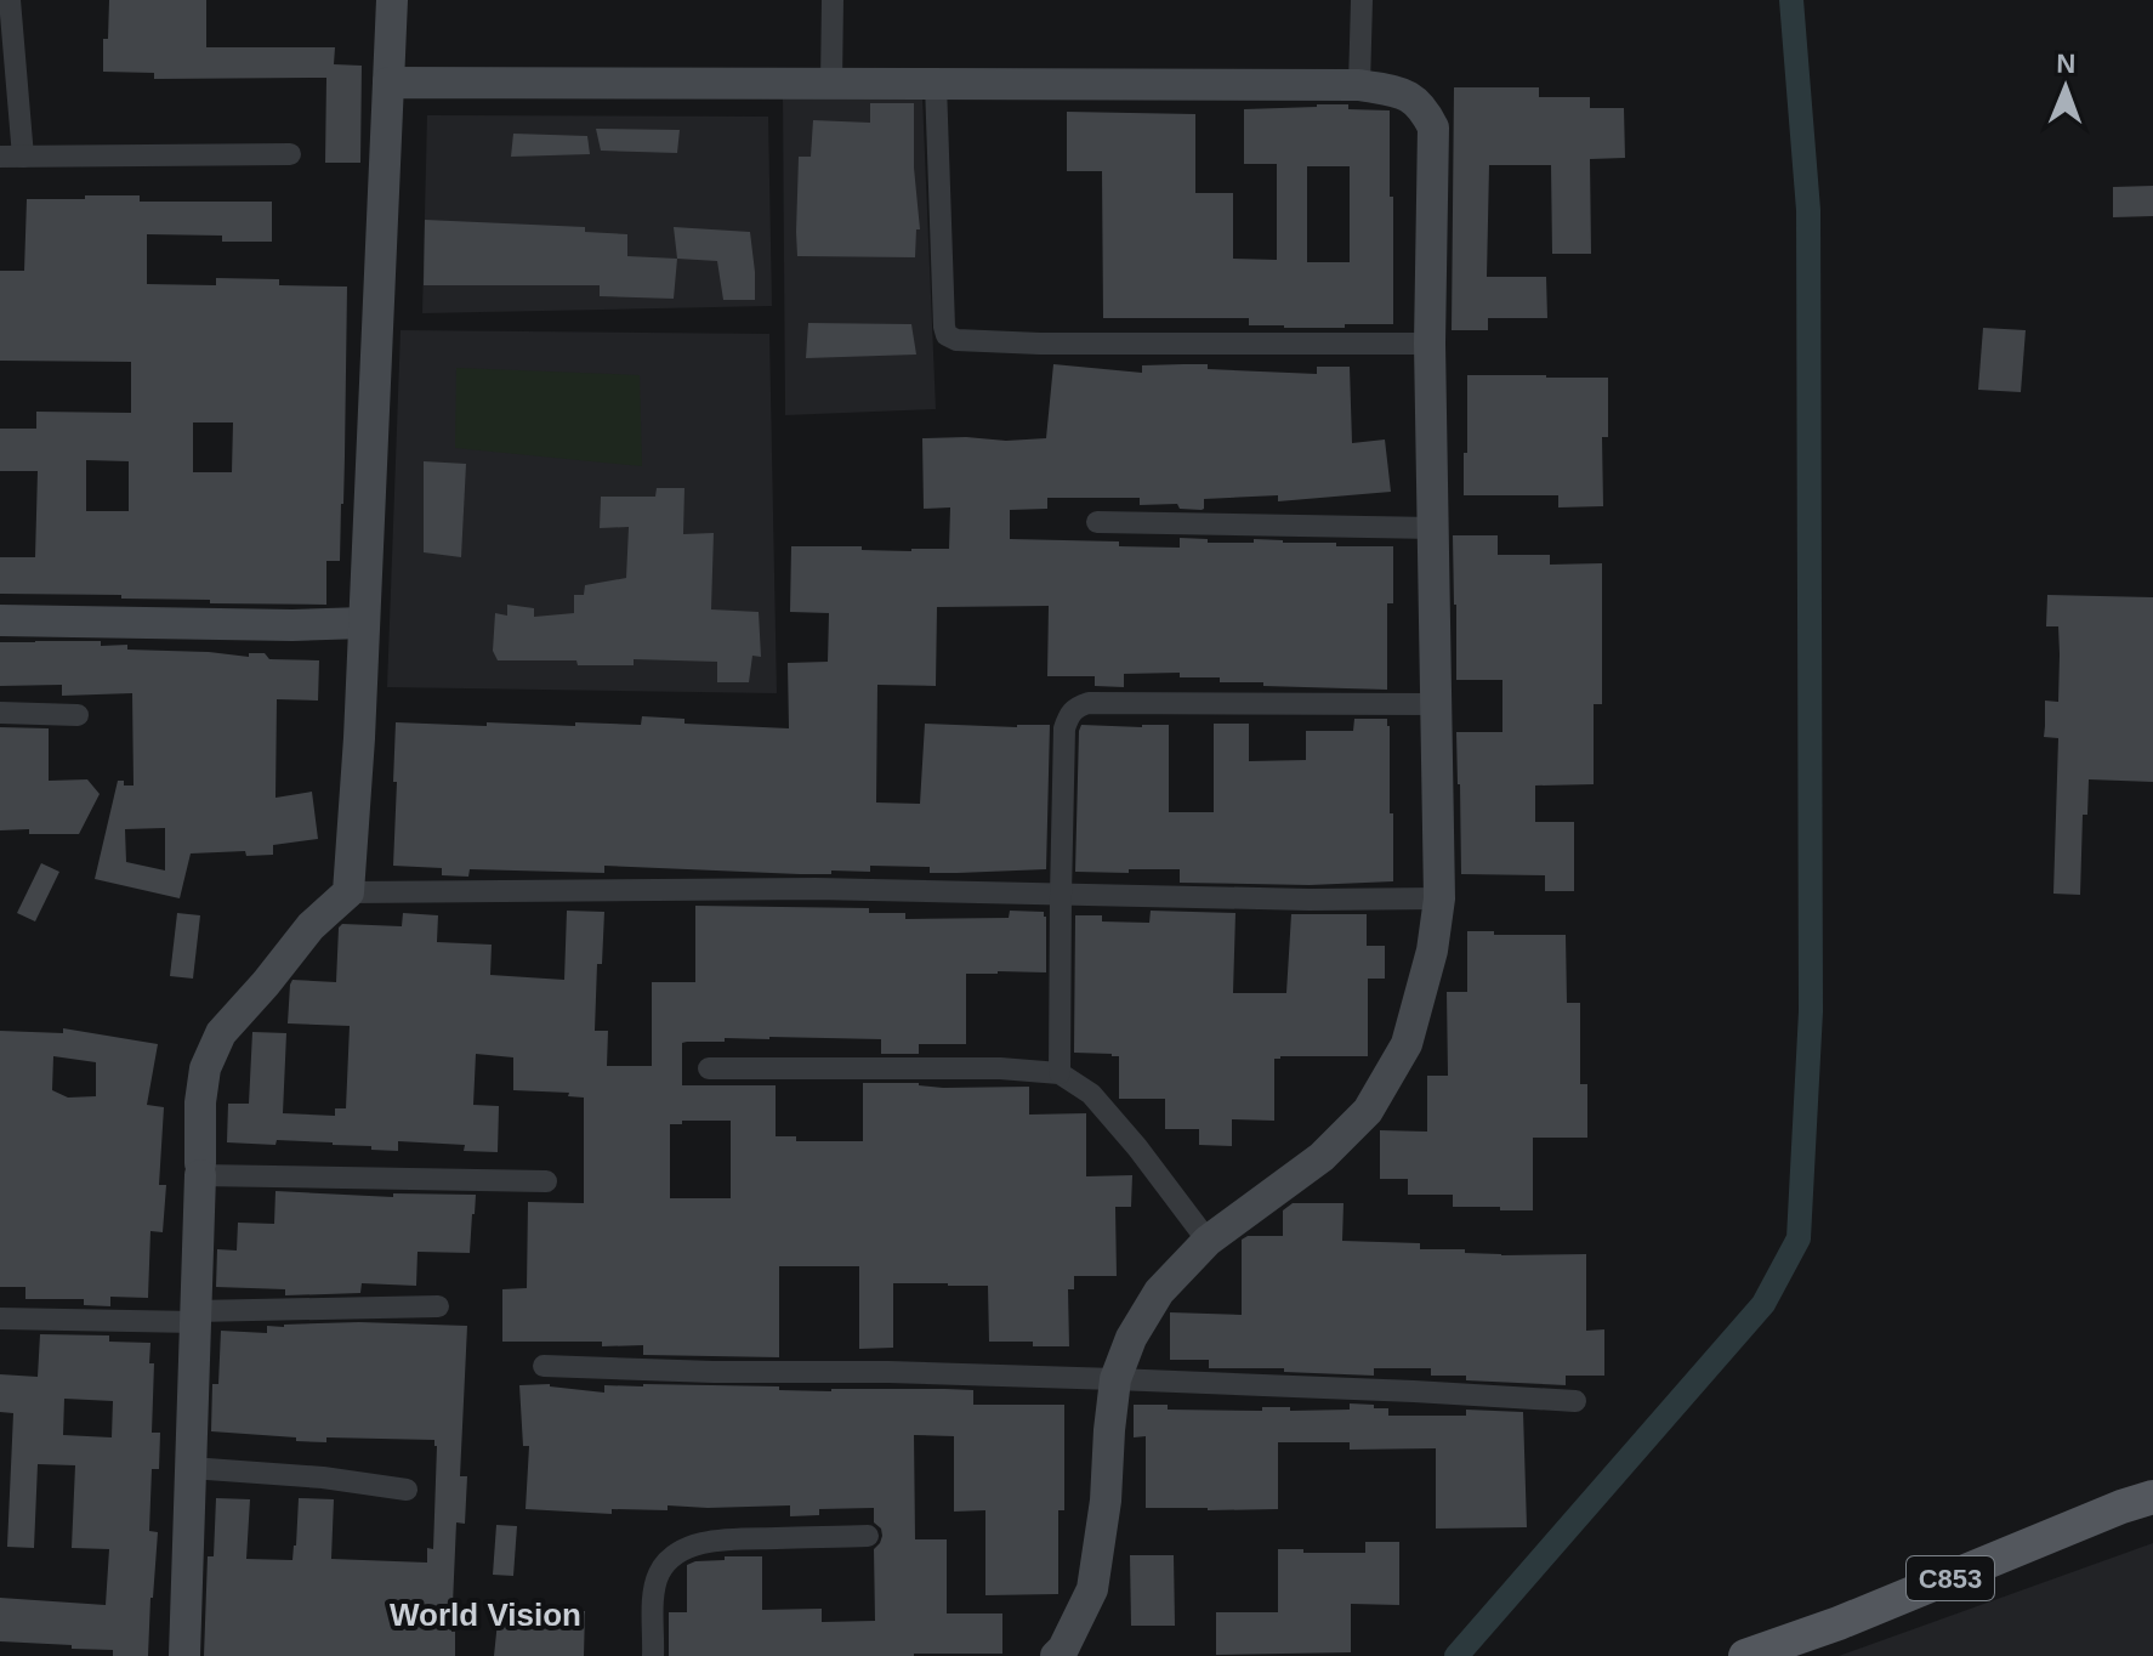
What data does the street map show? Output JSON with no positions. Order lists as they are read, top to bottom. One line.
{"streets":{"main road":["C853"]},"districts":["World Vision"],"north":"top"}
